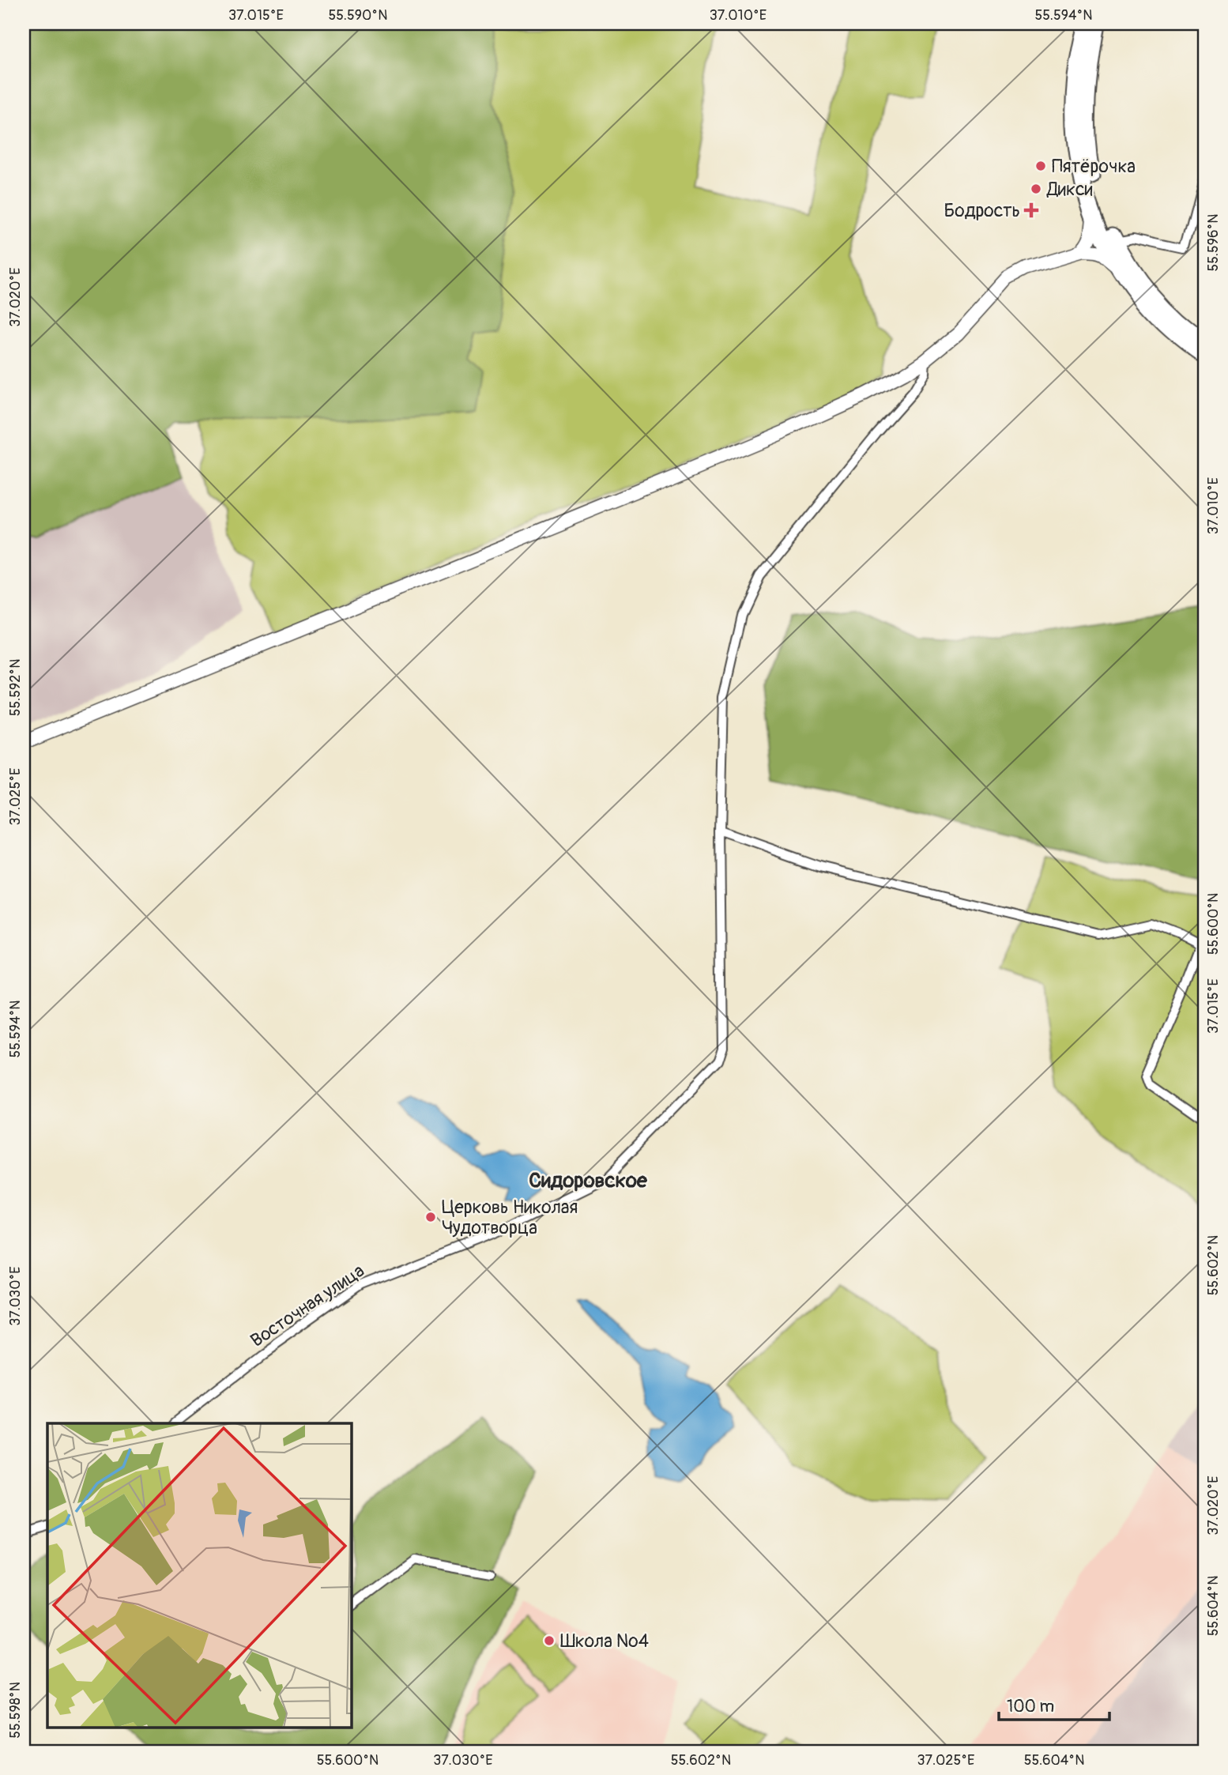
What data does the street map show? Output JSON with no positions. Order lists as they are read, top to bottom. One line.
{"streets":{"street":["Восточная улица"]},"districts":["Сидоровское"],"places":{"other":["Пятёрочка","Дикси","Церковь Николая Чудотворца","Школа №4"],"health":["Бодрость"]},"scale_bar":"100 m","coordinates":["37.015°E","55.590°N","37.010°E","55.594°N","55.596°N","37.020°E","55.592°N","37.025°E","55.600°N","55.602°N","37.030°E","55.604°N","55.598°N"]}
